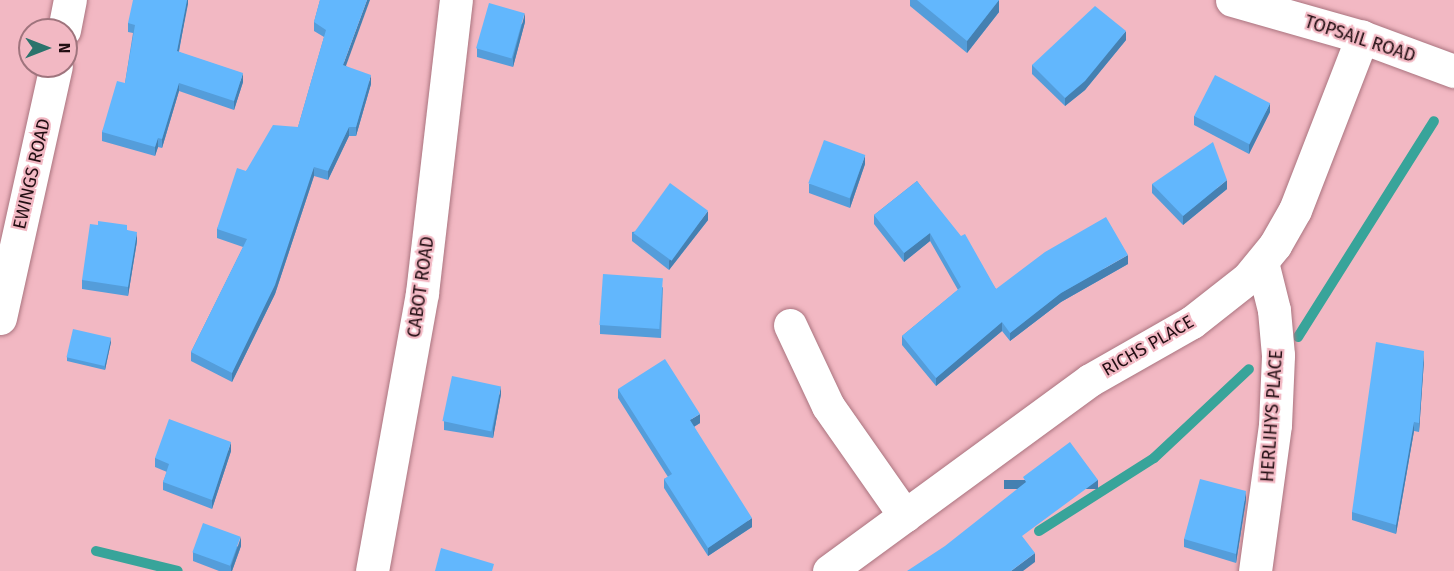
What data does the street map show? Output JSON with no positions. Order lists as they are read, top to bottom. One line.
{"streets":{"street":["TOPSAIL ROAD","EWINGS ROAD","CABOT ROAD","RICHS PLACE","HERLIHYS PLACE"]},"crossings":[["TOPSAIL ROAD","RICHS PLACE"],["RICHS PLACE","HERLIHYS PLACE"]],"north":"right"}
